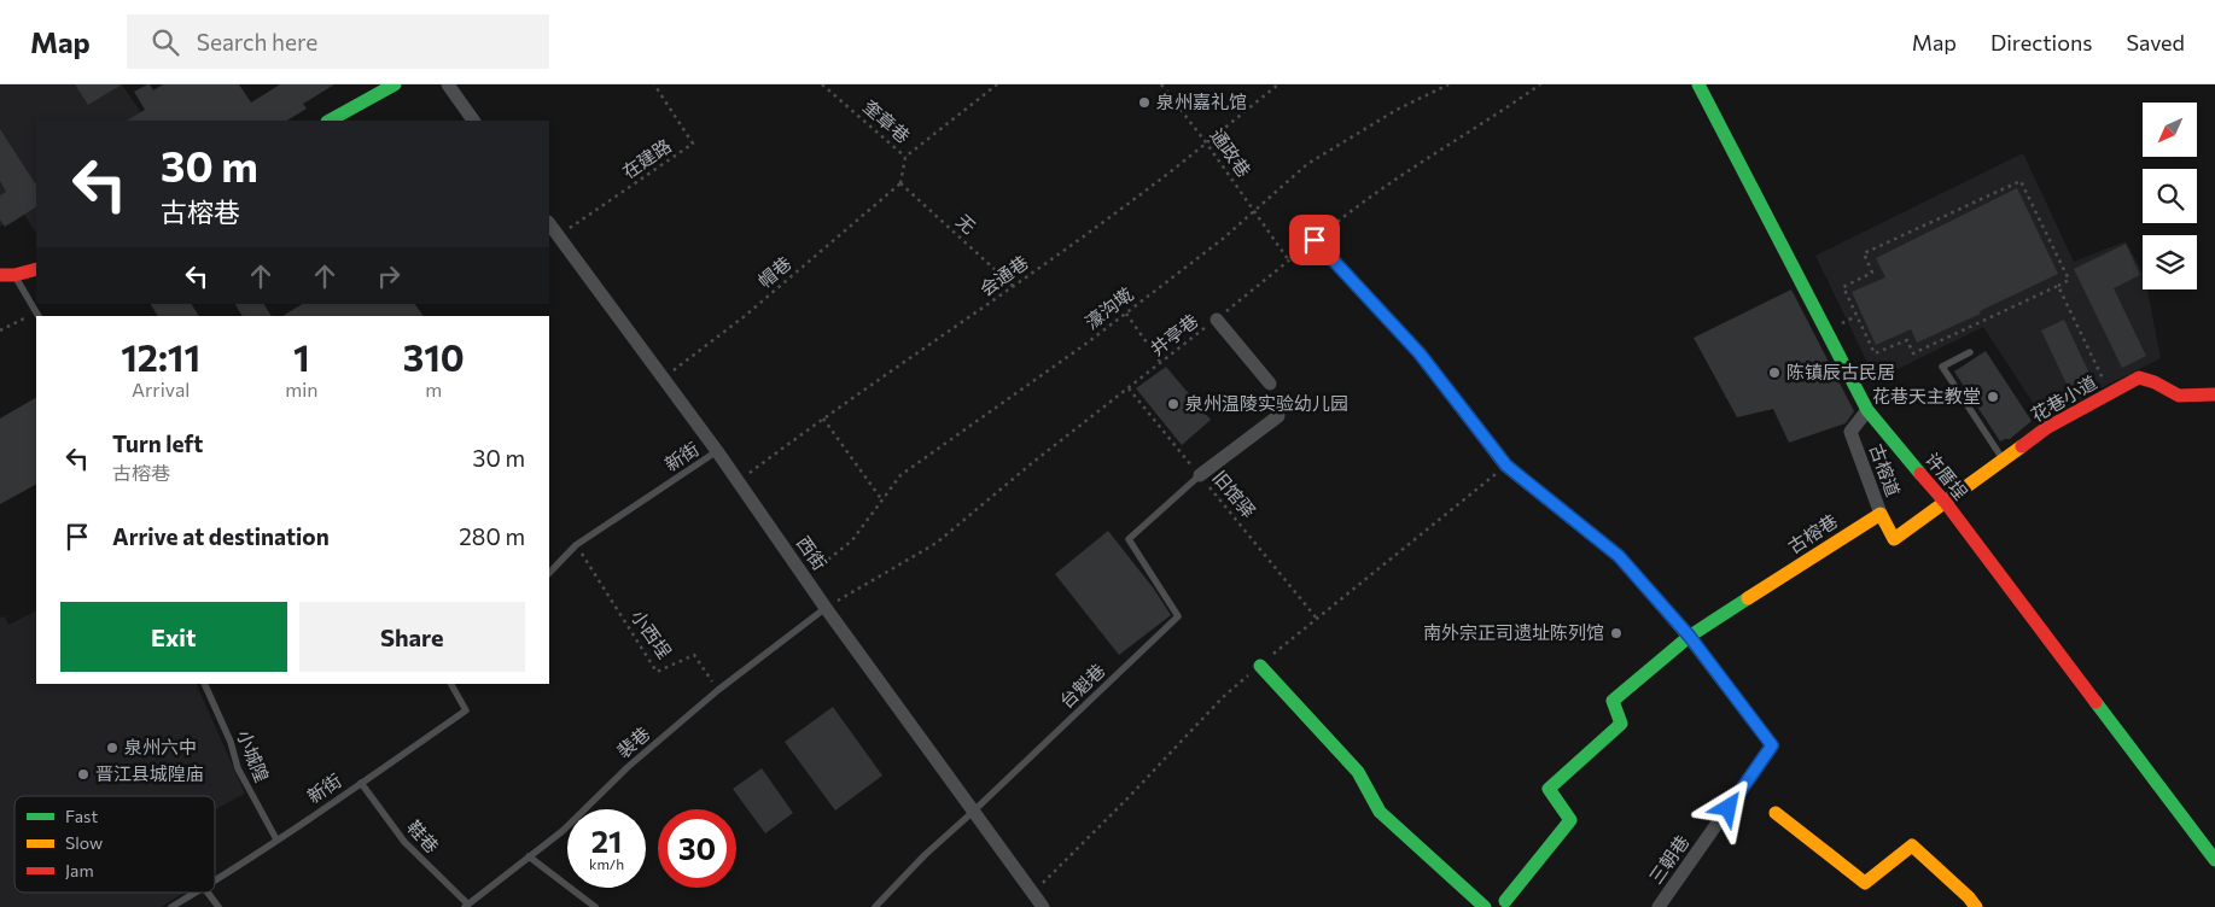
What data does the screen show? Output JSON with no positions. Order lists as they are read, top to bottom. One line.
{"streets":{"street":["花巷小道","古榕道","许厝埕","古榕巷","西街","三朝巷"],"lane":["新街","台魁巷","裴巷","小城隍","鞋巷"],"path":["奎章巷","通政巷","在建路","无","帽巷","会通巷","濠沟墘","井亭巷","旧馆驿","小西埕"]},"crossings":[["通政巷","会通巷"],["通政巷","濠沟墘"],["通政巷","井亭巷"],["在建路","西街"],["无","帽巷"],["无","会通巷"],["帽巷","西街"],["会通巷","西街"],["濠沟墘","西街"],["井亭巷","旧馆驿"],["井亭巷","西街"],["井亭巷","裴巷"],["花巷小道","许厝埕"],["新街","西街"],["新街","小西埕"],["新街","小城隍"],["新街","鞋巷"],["古榕道","许厝埕"],["古榕道","古榕巷"],["旧馆驿","台魁巷"],["古榕巷","三朝巷"],["西街","台魁巷"],["西街","裴巷"],["小西埕","裴巷"],["裴巷","鞋巷"]],"places":["泉州嘉礼馆","陈镇辰古民居","花巷天主教堂","泉州温陵实验幼儿园","南外宗正司遗址陈列馆","泉州六中","晋江县城隍庙"],"legend":["Fast","Slow","Jam"],"north":"bottom left","page":{"header":"Map","search":"Search here","nav":["Map","Directions","Saved"],"turn":["30 m","古榕巷"],"eta":["12:11","Arrival","1","min","310","m"],"list":[{"name":"Turn left","note":"古榕巷","value":"30 m"},{"name":"Arrive at destination","value":"280 m"}],"buttons":["Exit","Share"],"speed":"21 km/h","limit":"30"}}
